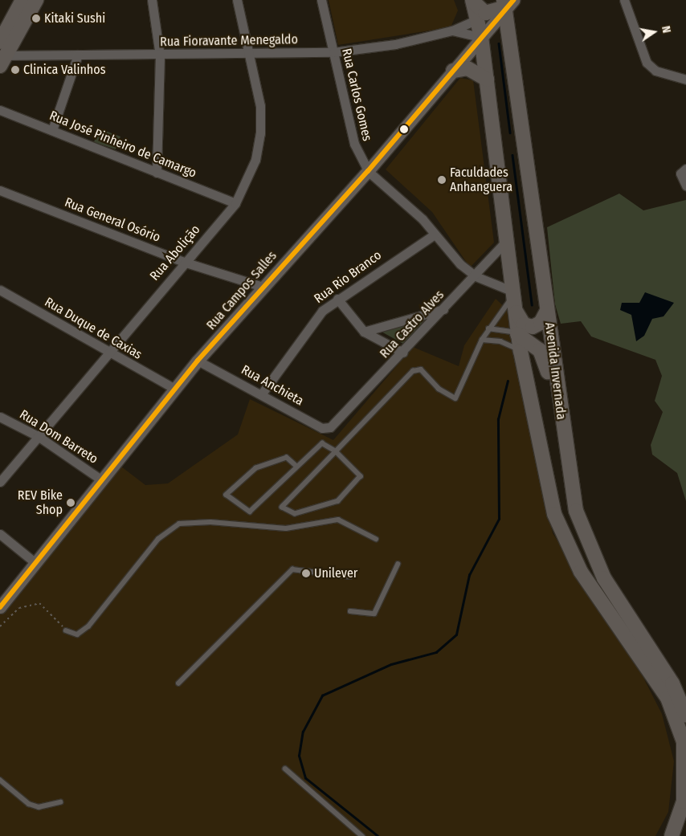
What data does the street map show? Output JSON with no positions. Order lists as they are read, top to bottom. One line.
{"streets":{"main road":["Rua Campos Salles","Avenida Invernada"],"street":["Rua Fioravante Menegaldo","Rua Carlos Gomes","Rua José Pinheiro de Camargo","Rua General Osório","Rua Abolição","Rua Rio Branco","Rua Castro Alves","Rua Duque de Caxias","Rua Anchieta","Rua Dom Barreto"]},"crossings":[["Rua Fioravante Menegaldo","Rua Carlos Gomes"],["Rua Fioravante Menegaldo","Rua Abolição"],["Rua Fioravante Menegaldo","Rua Campos Salles"],["Rua Fioravante Menegaldo","Avenida Invernada"],["Rua Carlos Gomes","Rua Rio Branco"],["Rua Carlos Gomes","Rua Campos Salles"],["Rua Carlos Gomes","Rua Castro Alves"],["Rua Carlos Gomes","Avenida Invernada"],["Rua José Pinheiro de Camargo","Rua Abolição"],["Rua General Osório","Rua Abolição"],["Rua General Osório","Rua Campos Salles"],["Rua Abolição","Rua Duque de Caxias"],["Rua Abolição","Rua Dom Barreto"],["Rua Rio Branco","Rua Anchieta"],["Rua Campos Salles","Rua Duque de Caxias"],["Rua Campos Salles","Avenida Invernada"],["Rua Campos Salles","Rua Anchieta"],["Rua Campos Salles","Rua Dom Barreto"],["Rua Castro Alves","Avenida Invernada"],["Rua Castro Alves","Rua Anchieta"]],"places":["Kitaki Sushi","Clinica Valinhos","Faculdades Anhanguera","REV Bike Shop","Unilever"],"north":"right"}
